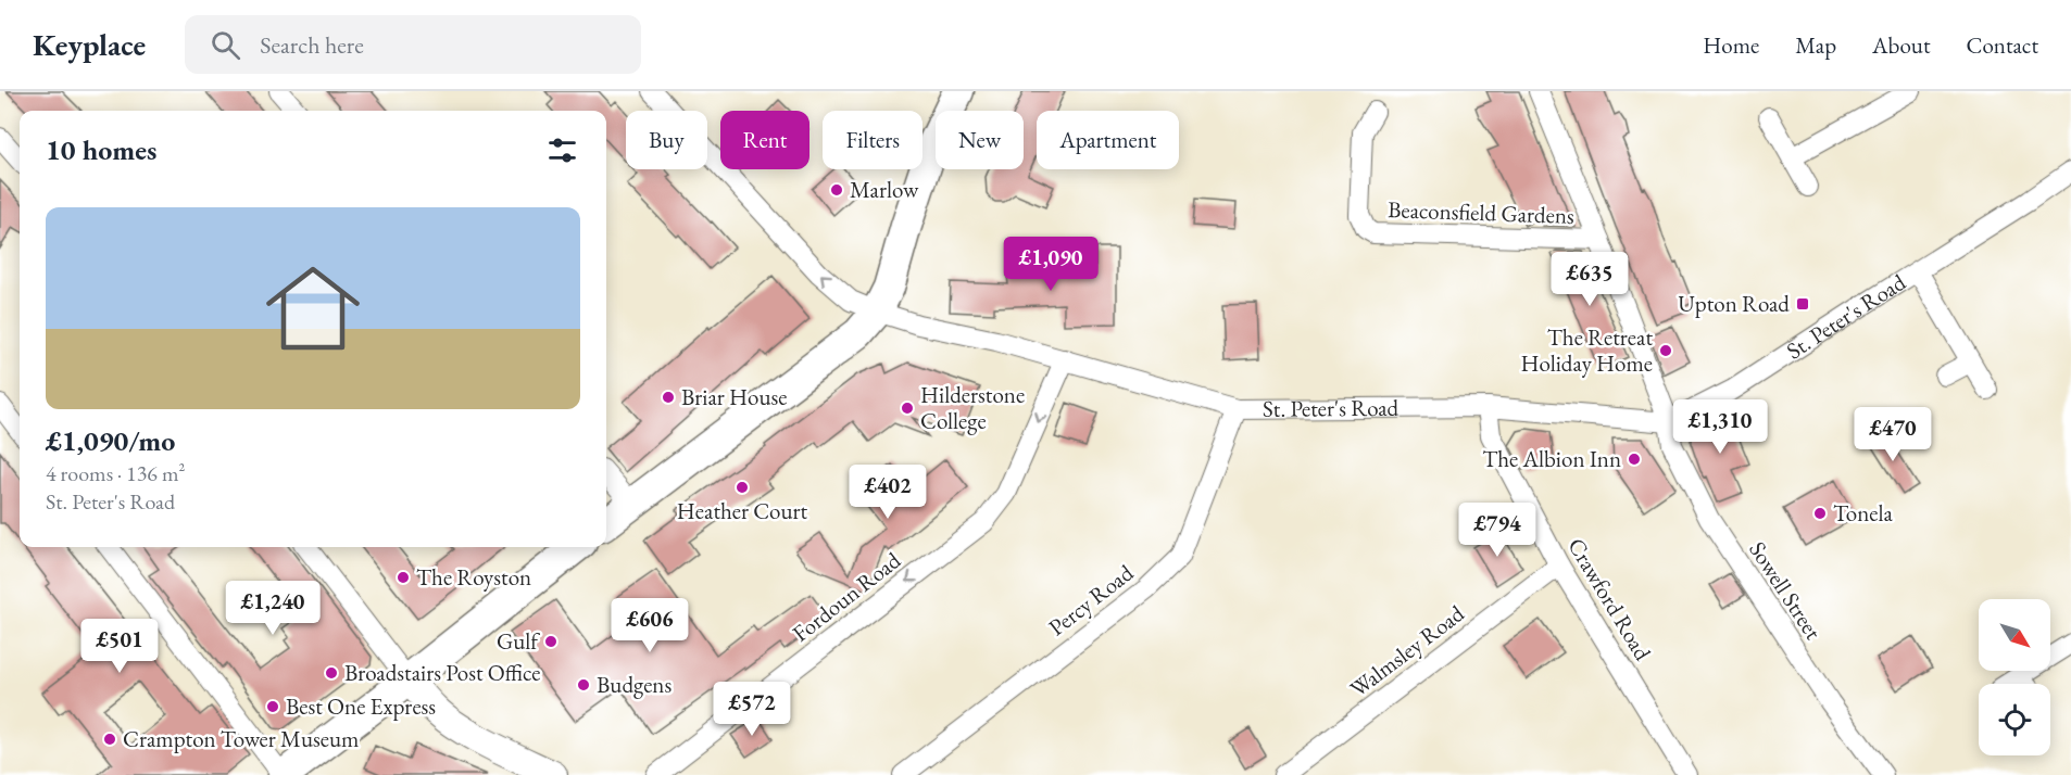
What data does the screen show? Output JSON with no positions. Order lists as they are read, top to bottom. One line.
{"streets":{"street":["Beaconsfield Gardens","St. Peter's Road","Sowell Street","Fordoun Road","Crawford Road","Percy Road","Walmsley Road"]},"crossings":[["St. Peter's Road","Sowell Street"],["St. Peter's Road","Fordoun Road"],["St. Peter's Road","Crawford Road"],["St. Peter's Road","Percy Road"],["Crawford Road","Walmsley Road"]],"one_way":["Fordoun Road"],"places":{"other":["Marlow","The Retreat Holiday Home","Briar House","Hilderstone College","The Albion Inn","Heather Court","Tonela","The Royston","Gulf","Broadstairs Post Office","Budgens","Best One Express","Crampton Tower Museum"],"transit":["Upton Road"]},"north":"bottom right","page":{"header":"Keyplace","search":"Search here","nav":["Home","Map","About","Contact"],"chip":["Buy","Rent","Filters","New","Apartment"],"heading":"10 homes","list":[{"name":"£1,090/mo","note":"4 rooms · 136 m² · St. Peter's Road"}],"price":["£1,090","£635","£1,310","£470","£402","£794","£1,240","£606","£501","£572"]}}
